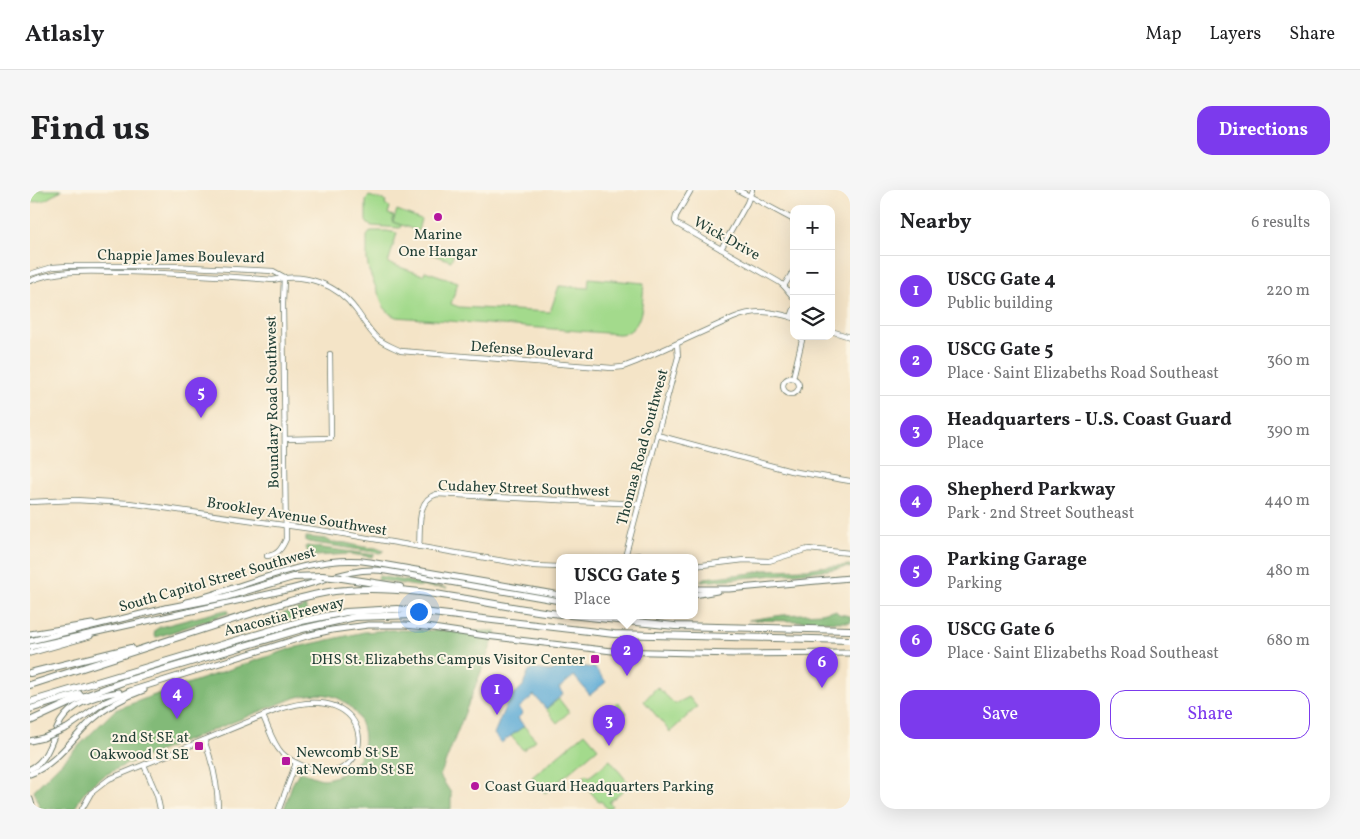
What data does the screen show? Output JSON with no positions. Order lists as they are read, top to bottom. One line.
{"streets":{"highway":["Anacostia Freeway"],"main road":["South Capitol Street Southwest"],"street":["Wick Drive","Chappie James Boulevard","Defense Boulevard","Boundary Road Southwest","Thomas Road Southwest","Cudahey Street Southwest","Brookley Avenue Southwest"]},"crossings":[["Chappie James Boulevard","Defense Boulevard"],["Chappie James Boulevard","Boundary Road Southwest"],["Defense Boulevard","Boundary Road Southwest"],["Defense Boulevard","Thomas Road Southwest"],["Boundary Road Southwest","Brookley Avenue Southwest"],["Thomas Road Southwest","Cudahey Street Southwest"],["Cudahey Street Southwest","Brookley Avenue Southwest"]],"places":{"other":["Marine One Hangar","Coast Guard Headquarters Parking"],"transit":["DHS St. Elizabeths Campus Visitor Center","2nd St SE at Oakwood St SE","Newcomb St SE at Newcomb St SE"]},"page":{"header":"Atlasly","nav":["Map","Layers","Share"],"title":"Find us","buttons":["Directions",["Save","Share"]],"heading":["Nearby","6 results"],"map_buttons":["+","−"],"list":[{"mark":"1","name":"USCG Gate 4","note":"Public building","value":"220 m"},{"mark":"2","name":"USCG Gate 5","note":"Place · Saint Elizabeths Road Southeast","value":"360 m"},{"mark":"3","name":"Headquarters - U.S. Coast Guard","note":"Place","value":"390 m"},{"mark":"4","name":"Shepherd Parkway","note":"Park · 2nd Street Southeast","value":"440 m"},{"mark":"5","name":"Parking Garage","note":"Parking","value":"480 m"},{"mark":"6","name":"USCG Gate 6","note":"Place · Saint Elizabeths Road Southeast","value":"680 m"}],"pins":["5","2","6","1","4","3"],"popup":["USCG Gate 5","Place"]}}
